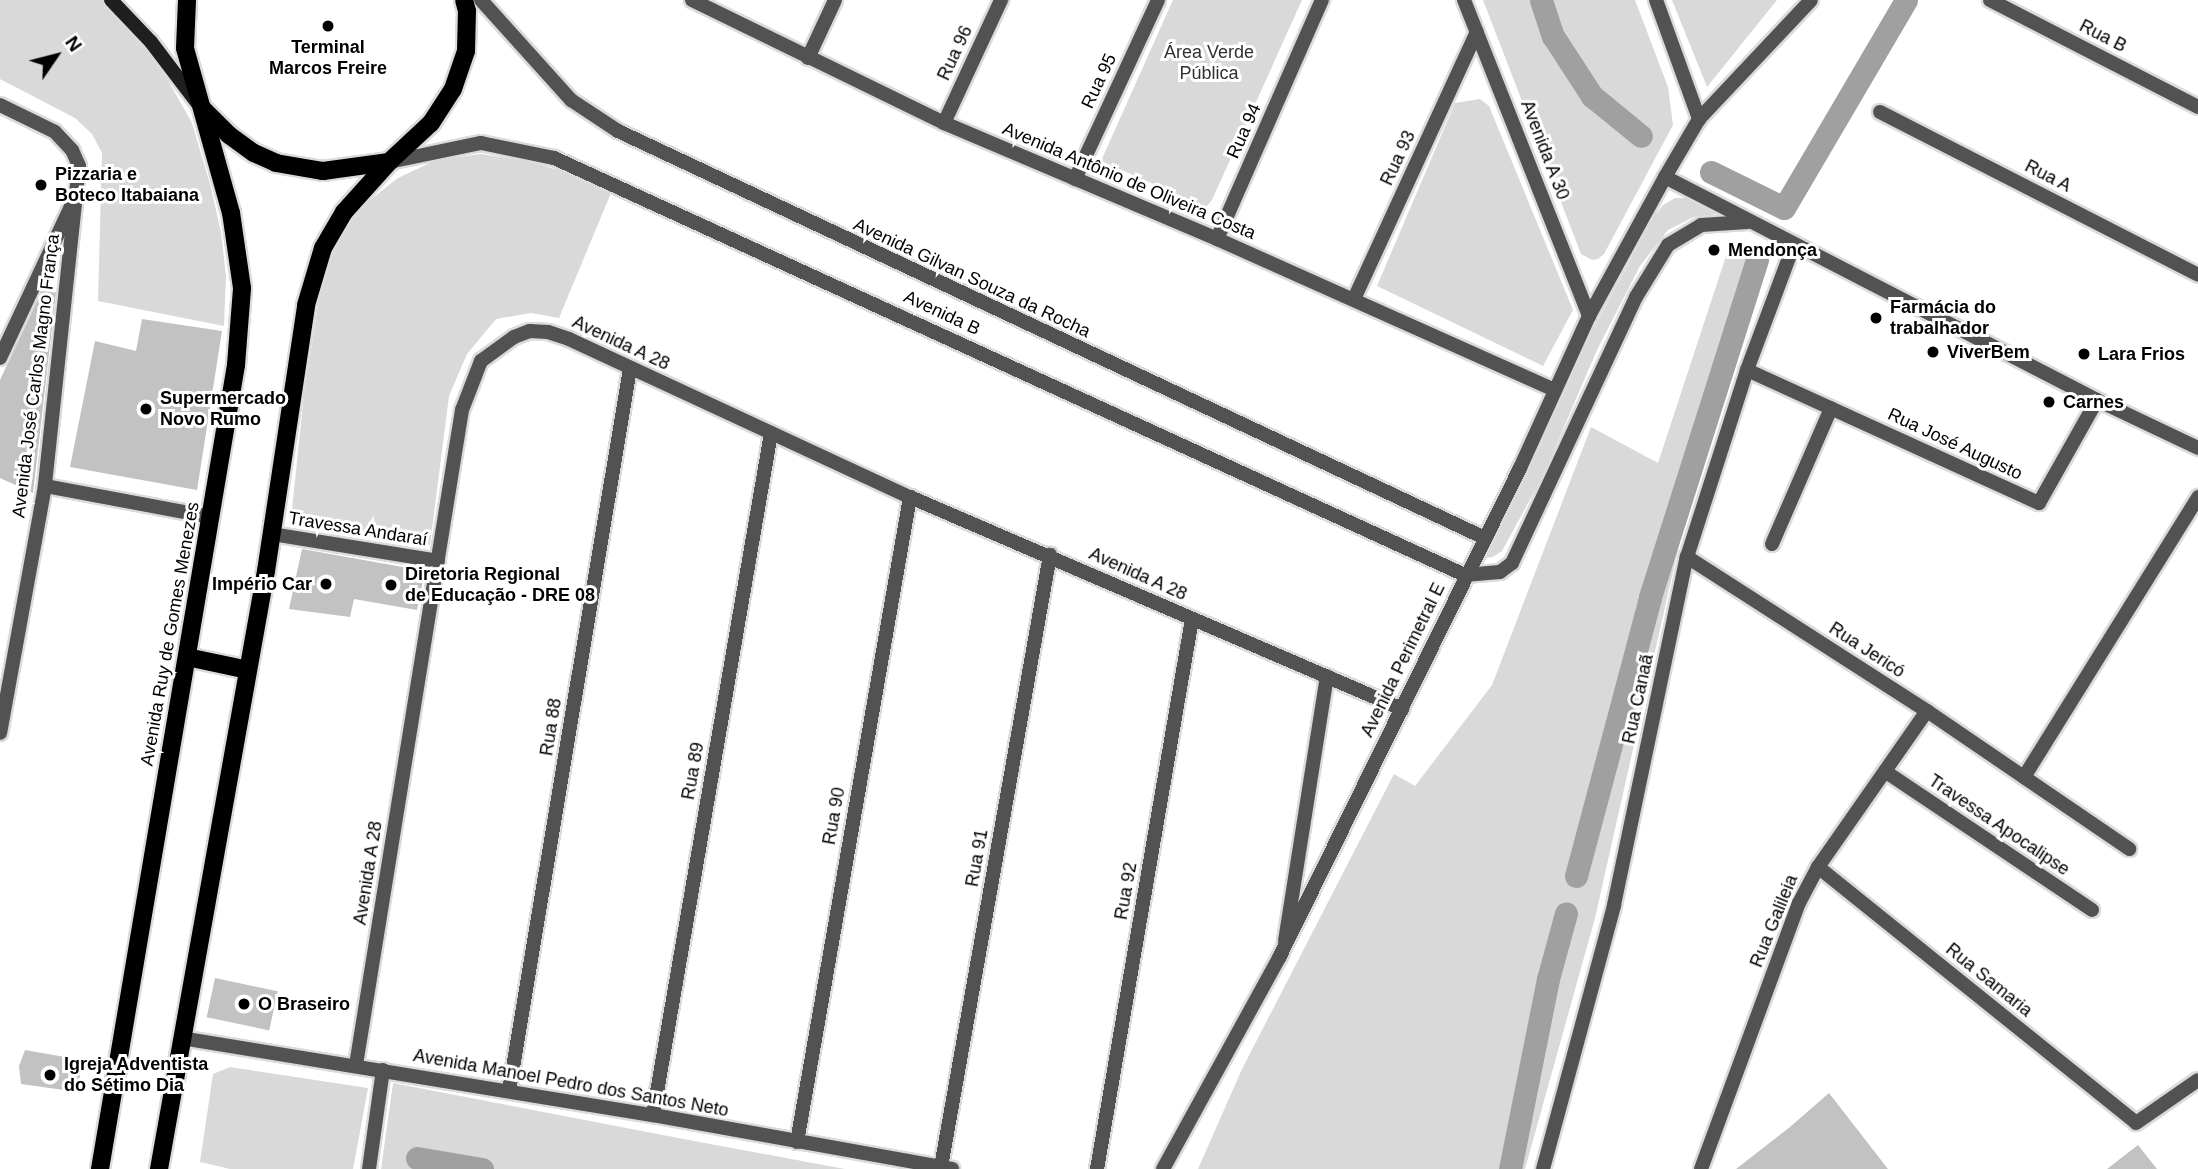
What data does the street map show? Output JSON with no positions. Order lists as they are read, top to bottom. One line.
{"streets":{"main road":["Avenida Ruy de Gomes Menezes"],"street":["Rua B","Rua 96","Rua 95","Rua 94","Avenida A 30","Rua 93","Rua A","Avenida Antônio de Oliveira Costa","Avenida Gilvan Souza da Rocha","Avenida B","Avenida A 28","Avenida José Carlos Magno França","Rua José Augusto","Travessa Andaraí","Rua Jericó","Avenida Perimetral E","Rua Canaã","Rua 88","Rua 89","Rua 90","Travessa Apocalipse","Rua 91","Rua 92","Rua Galileia","Rua Samaria","Avenida Manoel Pedro dos Santos Neto"]},"crossings":[["Rua 96","Avenida Antônio de Oliveira Costa"],["Rua 95","Avenida Antônio de Oliveira Costa"],["Rua 94","Avenida Antônio de Oliveira Costa"],["Avenida A 30","Rua 93"],["Rua 93","Avenida Antônio de Oliveira Costa"],["Avenida B","Avenida Perimetral E"],["Avenida A 28","Travessa Andaraí"],["Avenida A 28","Avenida Perimetral E"],["Avenida A 28","Rua 88"],["Avenida A 28","Rua 89"],["Avenida A 28","Rua 90"],["Avenida A 28","Rua 91"],["Avenida A 28","Rua 92"],["Avenida A 28","Avenida Manoel Pedro dos Santos Neto"],["Rua José Augusto","Rua Canaã"],["Rua Jericó","Rua Canaã"],["Rua Jericó","Rua Galileia"],["Rua 88","Avenida Manoel Pedro dos Santos Neto"],["Rua 89","Avenida Manoel Pedro dos Santos Neto"],["Rua 90","Avenida Manoel Pedro dos Santos Neto"],["Travessa Apocalipse","Rua Galileia"],["Rua 91","Avenida Manoel Pedro dos Santos Neto"],["Rua Galileia","Rua Samaria"]],"parks":["Área Verde Pública"],"places":["Terminal Marcos Freire","Pizzaria e Boteco Itabaiana","Mendonça","Farmácia do trabalhador","ViverBem","Lara Frios","Carnes","Supermercado Novo Rumo","Império Car","Diretoria Regional de Educação - DRE 08","O Braseiro","Igreja Adventista do Sétimo Dia"],"north":"top right"}
